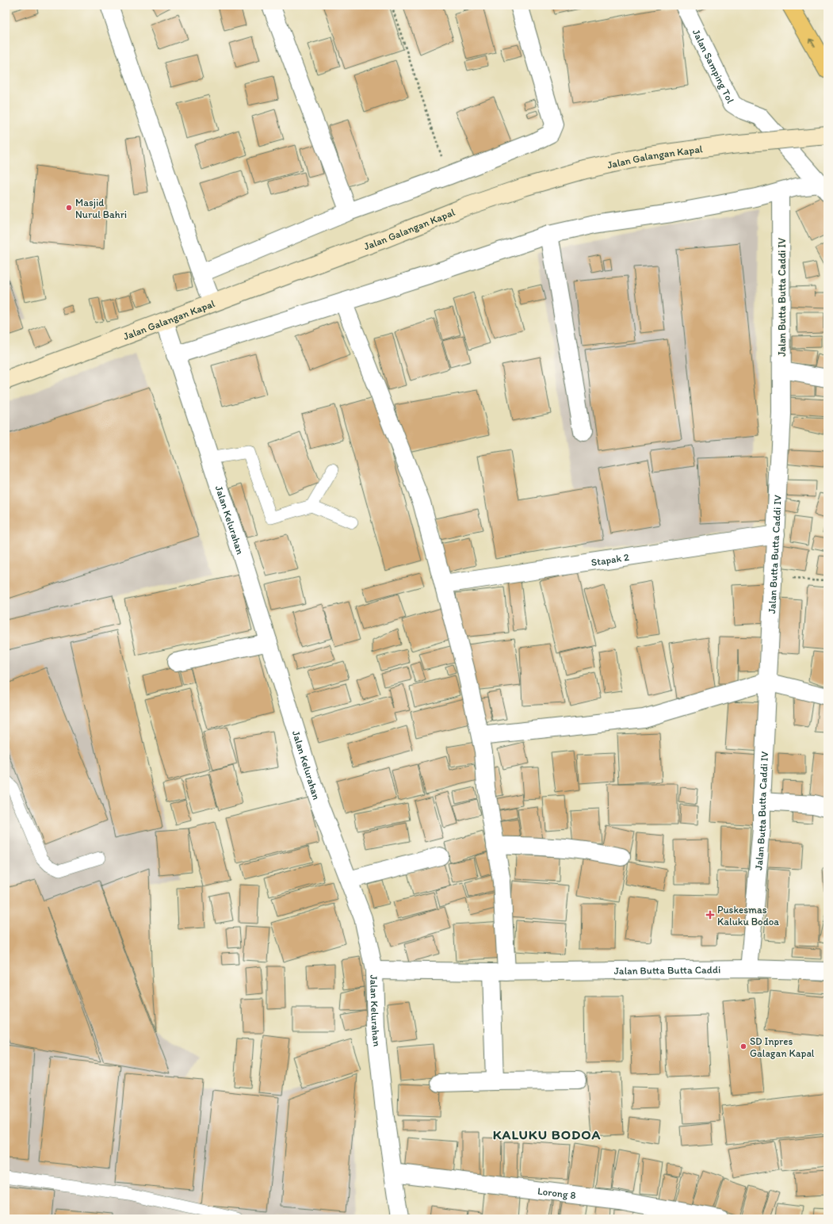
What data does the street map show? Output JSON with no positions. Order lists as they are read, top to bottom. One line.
{"streets":{"main road":["Jalan Galangan Kapal"],"street":["Jalan Samping Tol","Jalan Butta Butta Caddi IV","Jalan Kelurahan","Stapak 2","Jalan Butta Butta Caddi","Lorong 8"]},"crossings":[["Jalan Galangan Kapal","Jalan Kelurahan"],["Jalan Butta Butta Caddi IV","Stapak 2"],["Jalan Butta Butta Caddi IV","Jalan Butta Butta Caddi"],["Jalan Kelurahan","Jalan Butta Butta Caddi"],["Jalan Kelurahan","Lorong 8"]],"districts":["KALUKU BODOA"],"places":{"other":["Masjid Nurul Bahri","SD Inpres Galagan Kapal"],"health":["Puskesmas Kaluku Bodoa"]}}
